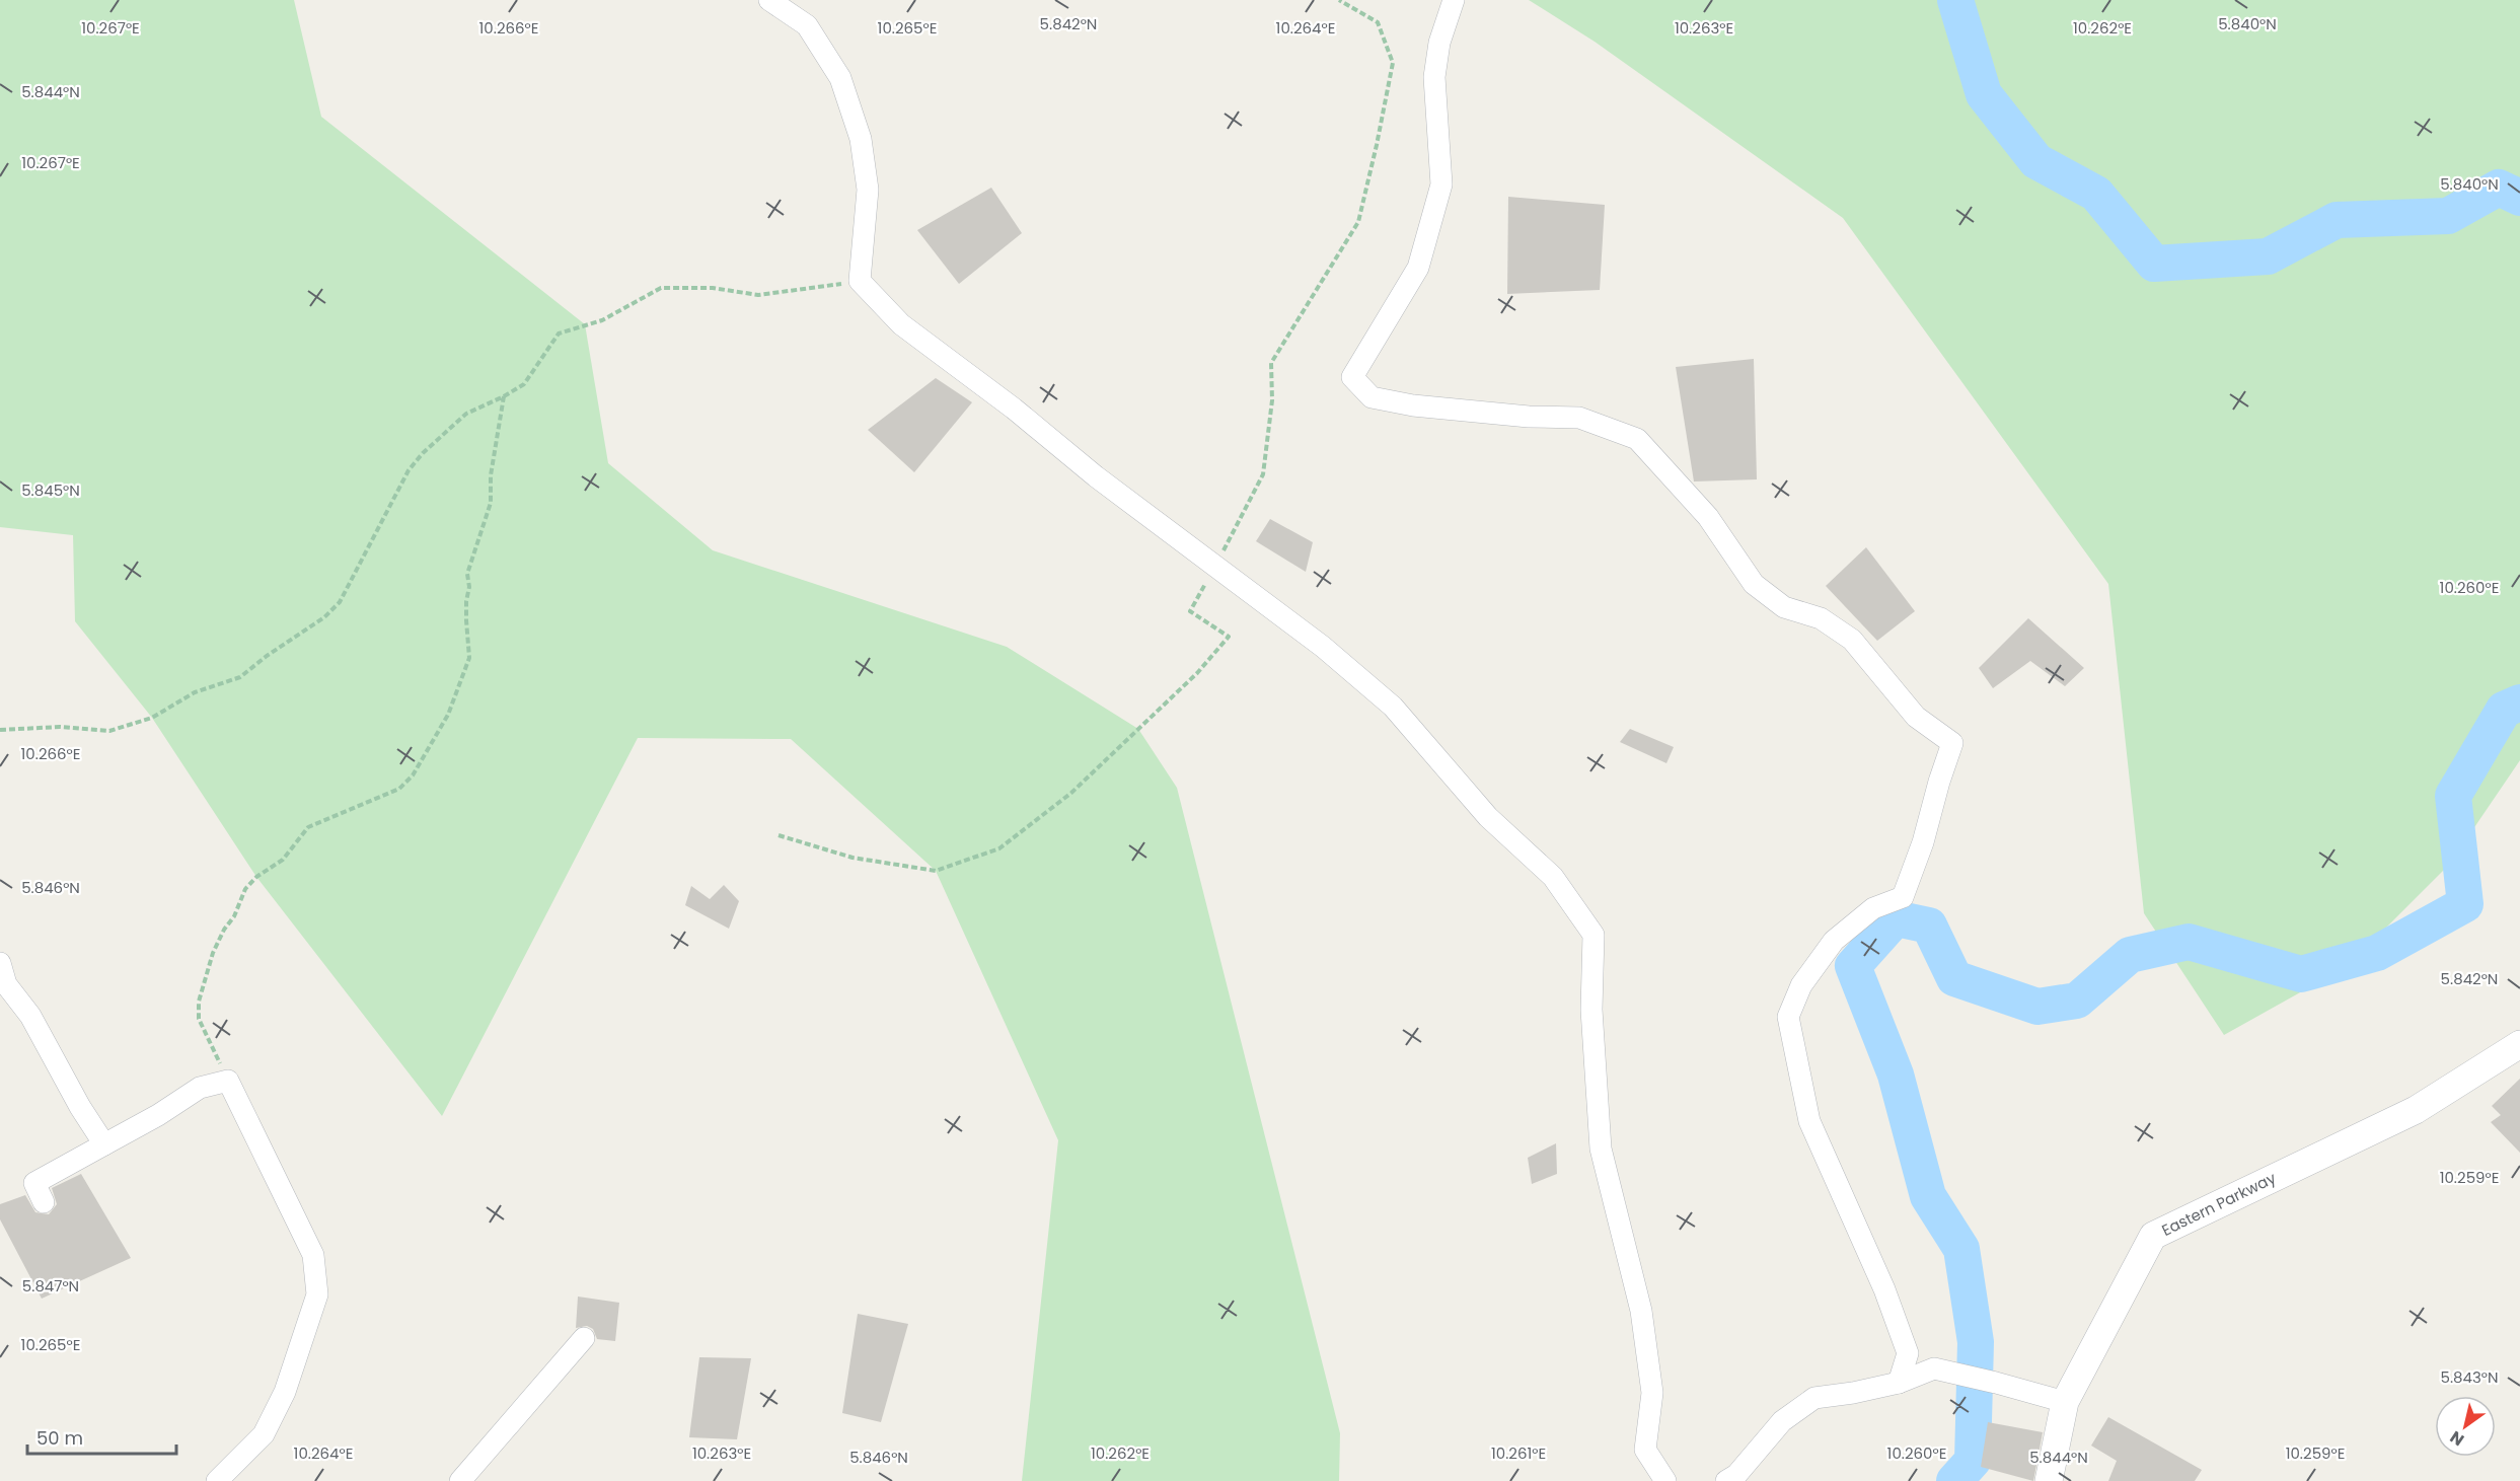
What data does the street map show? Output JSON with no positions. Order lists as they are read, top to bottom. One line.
{"streets":{"street":["Eastern Parkway"]},"scale_bar":"50 m","north":"bottom left","coordinates":["5.842°N","5.840°N","10.267°E","10.266°E","10.265°E","10.264°E","10.263°E","10.262°E","5.844°N","5.845°N","10.260°E","5.846°N","10.259°E","5.847°N","5.843°N","10.261°E"]}
